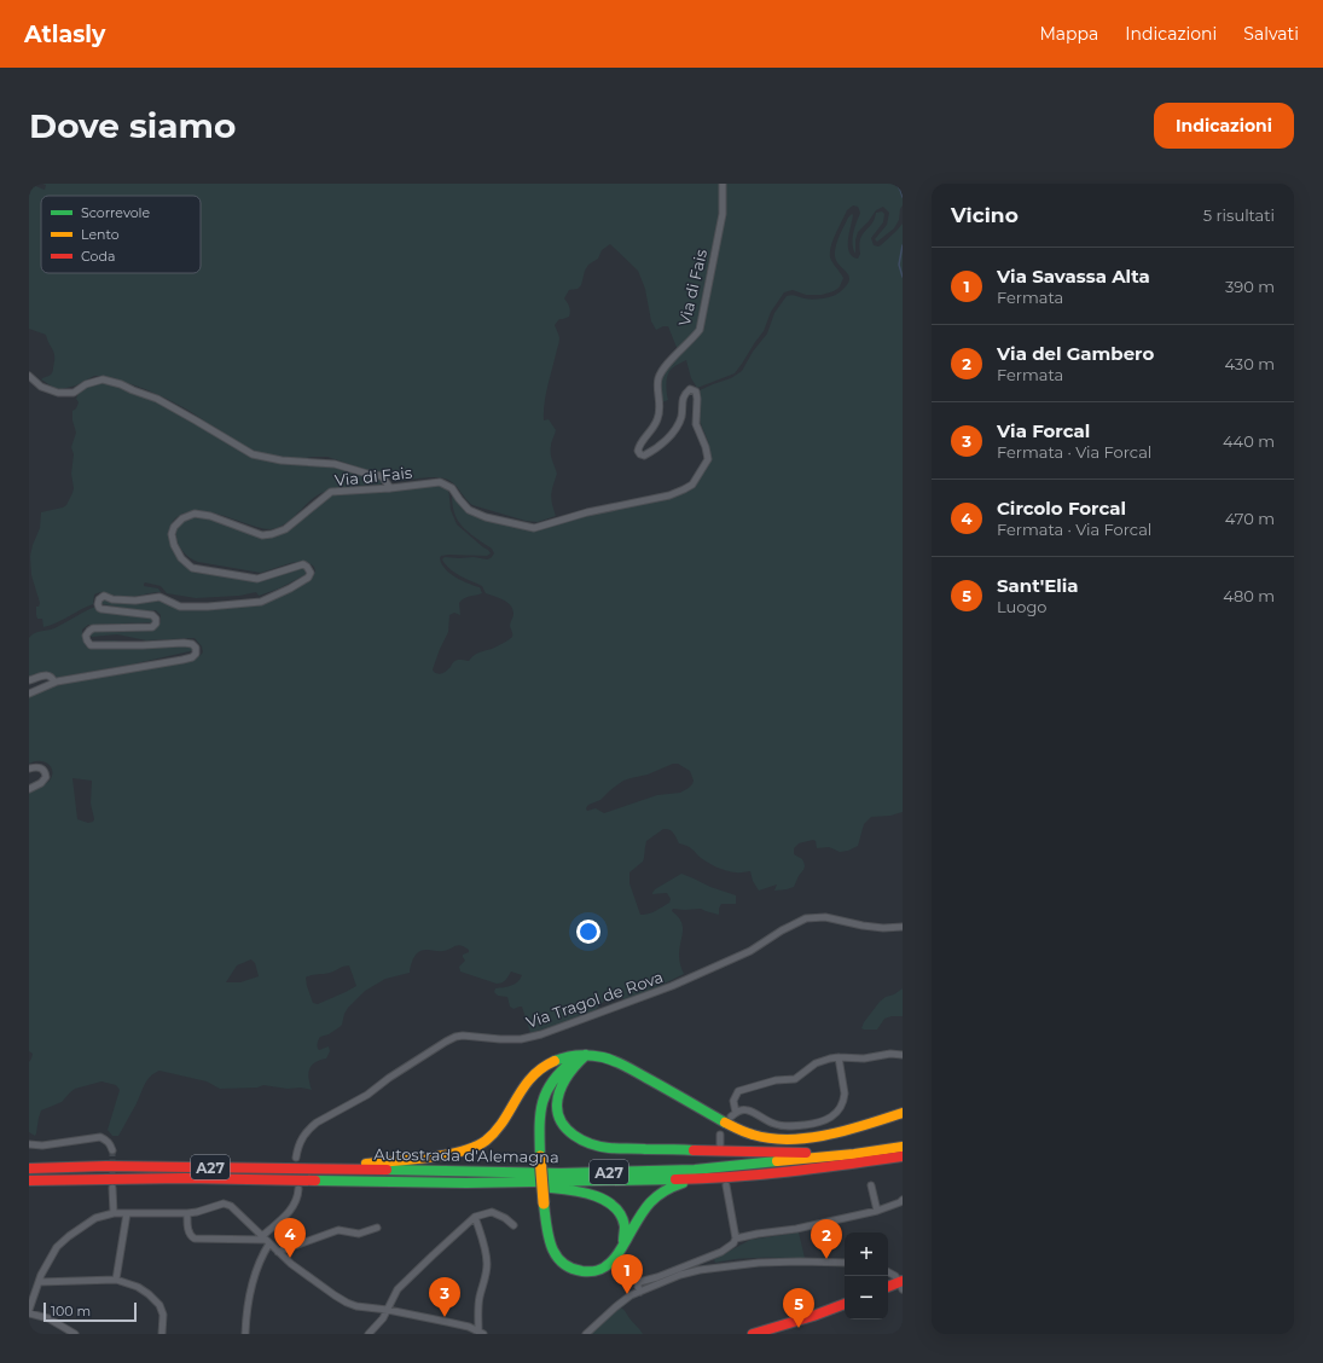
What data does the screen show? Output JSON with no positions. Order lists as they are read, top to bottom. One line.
{"streets":{"main road":["Autostrada d'Alemagna","A27"],"street":["Via di Fais","Via Tragol de Rova"]},"crossings":[["Autostrada d'Alemagna","A27"]],"legend":["Scorrevole","Lento","Coda"],"scale_bar":"100 m","page":{"header":"Atlasly","nav":["Mappa","Indicazioni","Salvati"],"buttons":"Indicazioni","title":"Dove siamo","heading":["Vicino","5 risultati"],"list":[{"mark":"1","name":"Via Savassa Alta","note":"Fermata","value":"390 m"},{"mark":"2","name":"Via del Gambero","note":"Fermata","value":"430 m"},{"mark":"3","name":"Via Forcal","note":"Fermata · Via Forcal","value":"440 m"},{"mark":"4","name":"Circolo Forcal","note":"Fermata · Via Forcal","value":"470 m"},{"mark":"5","name":"Sant'Elia","note":"Luogo","value":"480 m"}],"pins":["4","2","1","3","5"],"map_buttons":["+","−"],"scale":"100 m"}}
